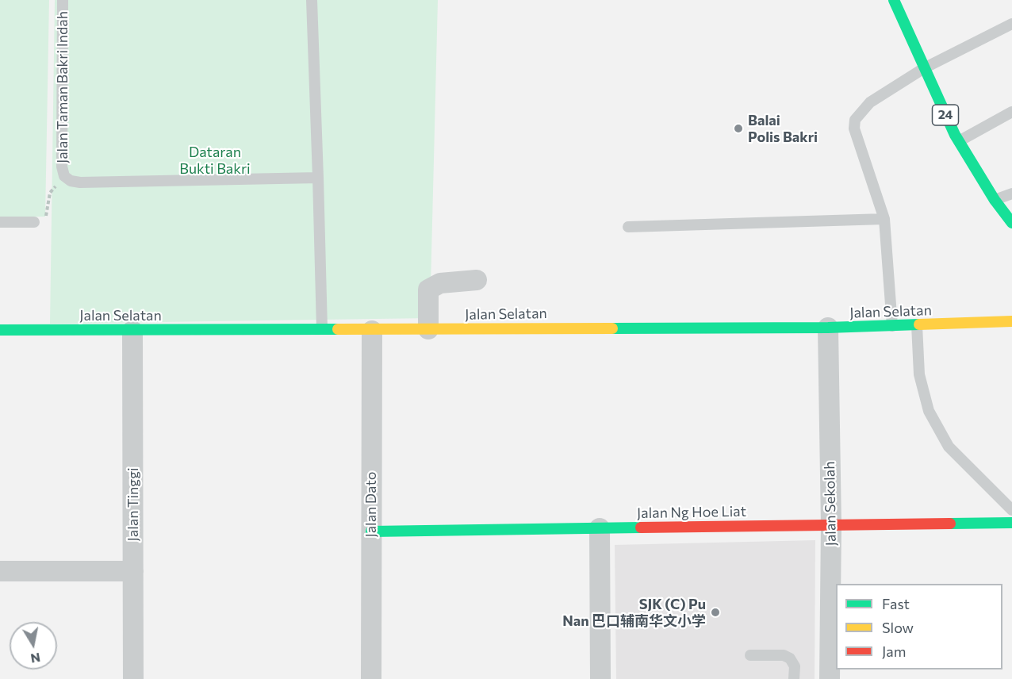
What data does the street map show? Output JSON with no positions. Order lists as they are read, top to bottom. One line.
{"streets":{"street":["24","Jalan Selatan","Jalan Sekolah","Jalan Tinggi","Jalan Dato","Jalan Ng Hoe Liat"],"lane":["Jalan Taman Bakri Indah"]},"crossings":[["Jalan Selatan","Jalan Sekolah"],["Jalan Selatan","Jalan Tinggi"],["Jalan Selatan","Jalan Dato"],["Jalan Sekolah","Jalan Ng Hoe Liat"],["Jalan Dato","Jalan Ng Hoe Liat"]],"parks":["Dataran Bukti Bakri"],"places":["Balai Polis Bakri","SJK (C) Pu Nan 巴口辅南华文小学"],"legend":["Fast","Slow","Jam"],"north":"bottom"}
